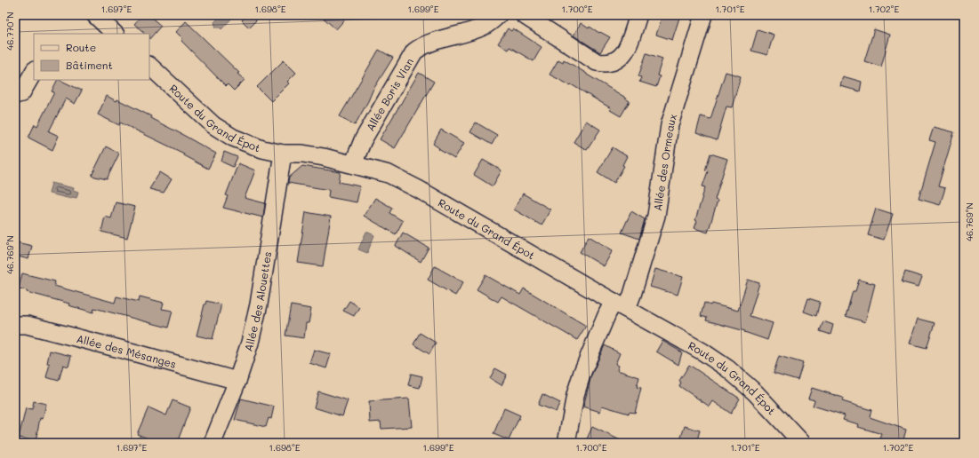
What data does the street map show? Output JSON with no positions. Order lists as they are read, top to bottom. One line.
{"streets":{"street":["Allée Boris Vian","Route du Grand Épot","Allée des Ormeaux","Allée des Alouettes","Allée des Mésanges"]},"crossings":[["Allée Boris Vian","Route du Grand Épot"],["Route du Grand Épot","Allée des Ormeaux"],["Route du Grand Épot","Allée des Alouettes"],["Allée des Alouettes","Allée des Mésanges"]],"legend":["Route","Bâtiment"],"coordinates":["1.697°E","1.698°E","1.699°E","1.700°E","1.701°E","1.702°E","46.770°N","46.769°N"]}
